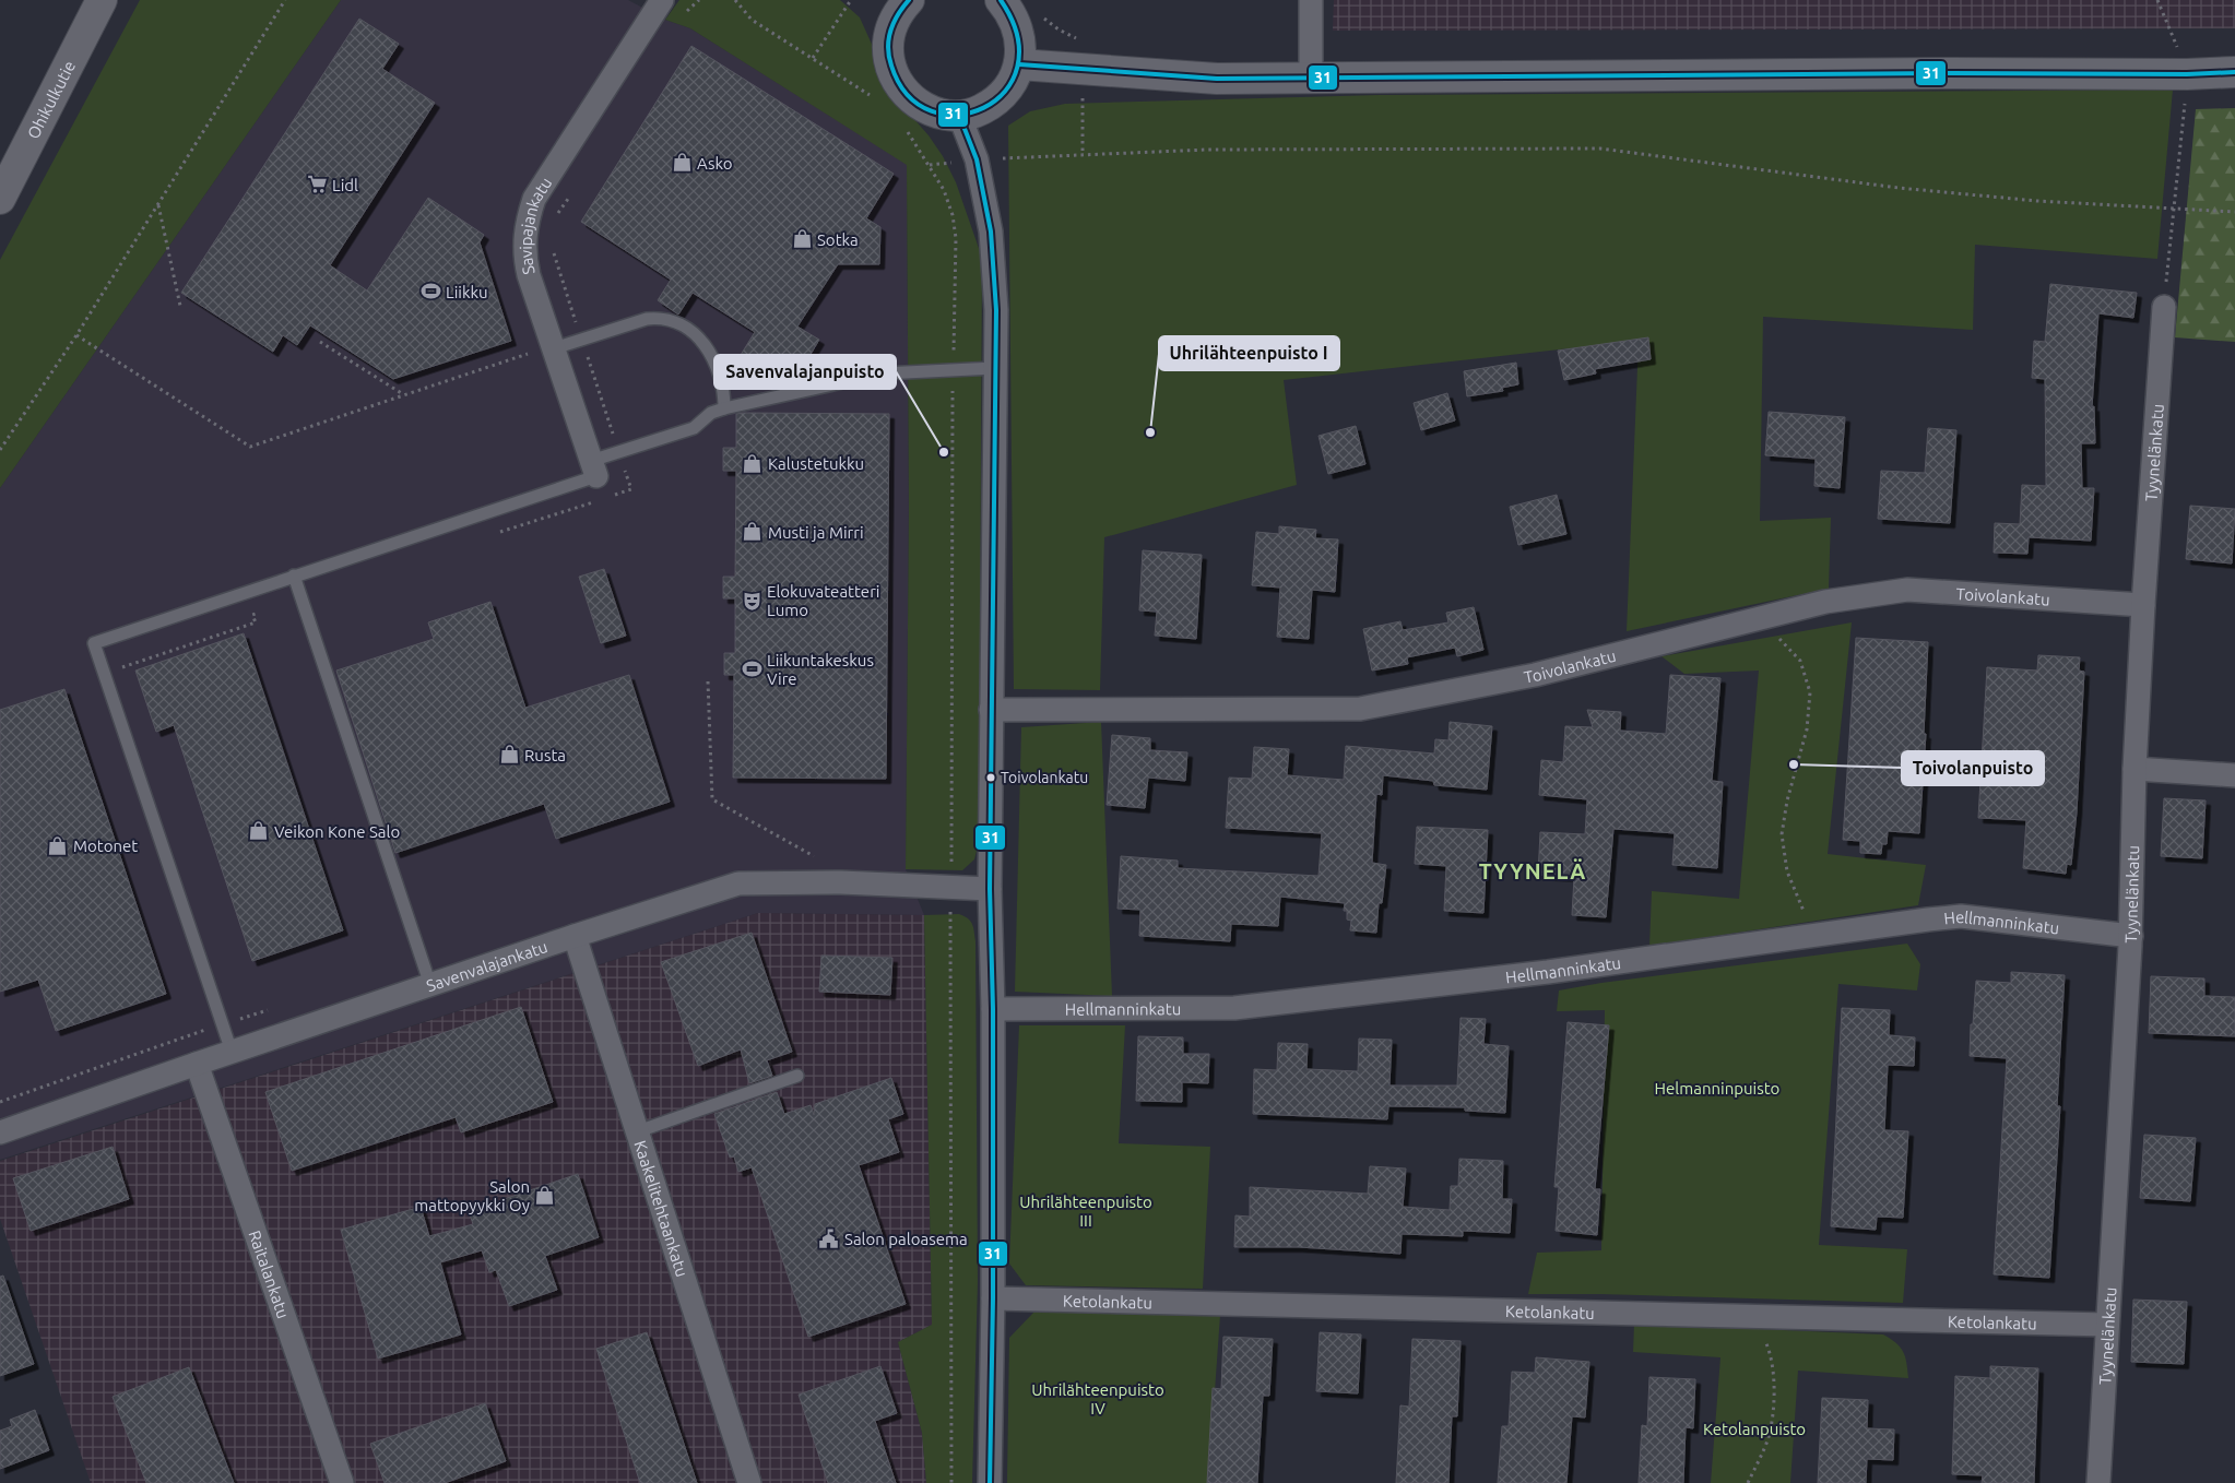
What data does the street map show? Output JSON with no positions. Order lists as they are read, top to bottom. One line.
{"streets":{"street":["Ohikulkutie","Savipajankatu","Tyynelänkatu","Toivolankatu","Hellmanninkatu","Savenvalajankatu","Kaakelitehtaankatu","Raitalankatu","Ketolankatu"]},"crossings":[["Tyynelänkatu","Toivolankatu"],["Tyynelänkatu","Hellmanninkatu"],["Tyynelänkatu","Ketolankatu"],["Savenvalajankatu","Kaakelitehtaankatu"],["Savenvalajankatu","Raitalankatu"]],"districts":["TYYNELÄ"],"parks":["Helmanninpuisto","Uhrilähteenpuisto III","Uhrilähteenpuisto IV","Ketolanpuisto"],"places":{"shop":["Asko","Sotka","Kalustetukku","Musti ja Mirri","Rusta","Veikon Kone Salo","Motonet","Salon mattopyykki Oy"],"supermarket":["Lidl"],"sports":["Liikku","Liikuntakeskus Vire"],"other":["Uhrilähteenpuisto I","Savenvalajanpuisto","Toivolanpuisto","Toivolankatu"],"theatre":["Elokuvateatteri Lumo"],"public building":["Salon paloasema"]},"lines":["transit line 31"]}
